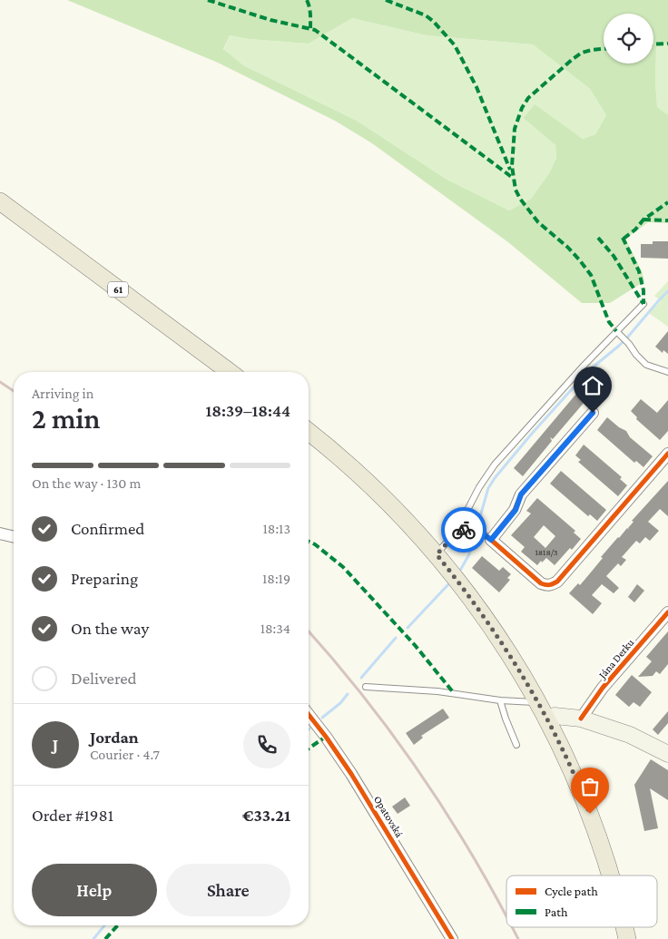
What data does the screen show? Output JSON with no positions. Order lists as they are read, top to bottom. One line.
{"streets":{"main road":["61"],"street":["Jána Derku","Opatovská"]},"house_numbers":["1818/3"],"legend":["Cycle path","Path"],"page":{"heading":["2 min","Arriving in","18:39–18:44"],"panel":["Jordan","Courier · 4.7","Order #1981","€33.21"],"bar":"On the way · 130 m","list":[["Confirmed","18:13"],["Preparing","18:19"],["On the way","18:34"],"Delivered"],"round":"J","buttons":["Help","Share"]}}
